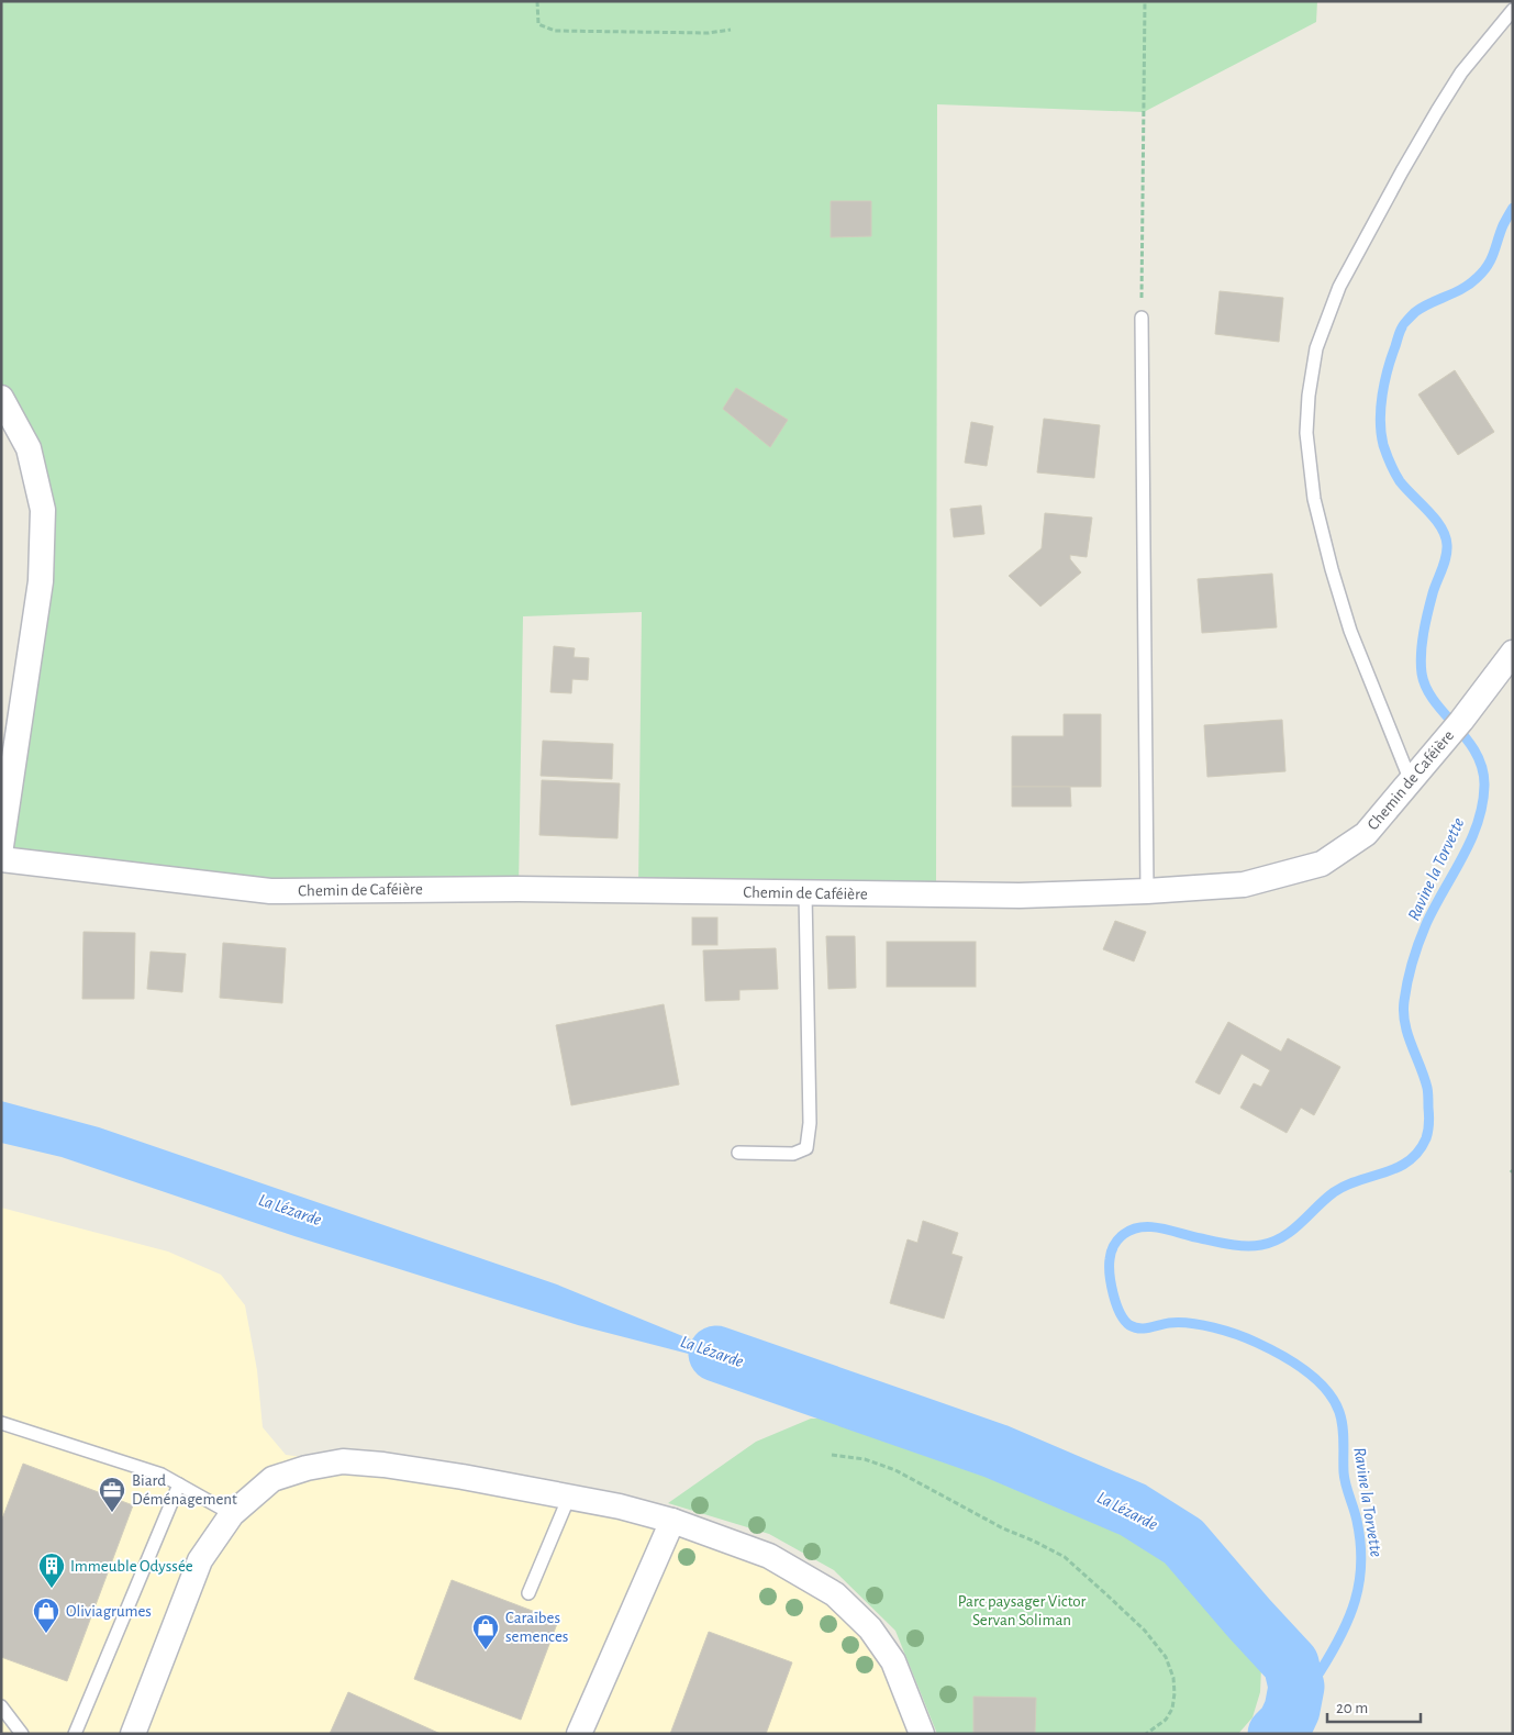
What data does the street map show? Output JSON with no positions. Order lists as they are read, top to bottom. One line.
{"streets":{"street":["Chemin de Caféière"]},"water":["Ravine la Torvette","La Lézarde"],"parks":["Parc paysager Victor Servan Soliman"],"places":{"office":["Biard Déménagement"],"building":["Immeuble Odyssée"],"shop":["Oliviagrumes","Caraïbes semences"]},"scale_bar":"20 m"}
